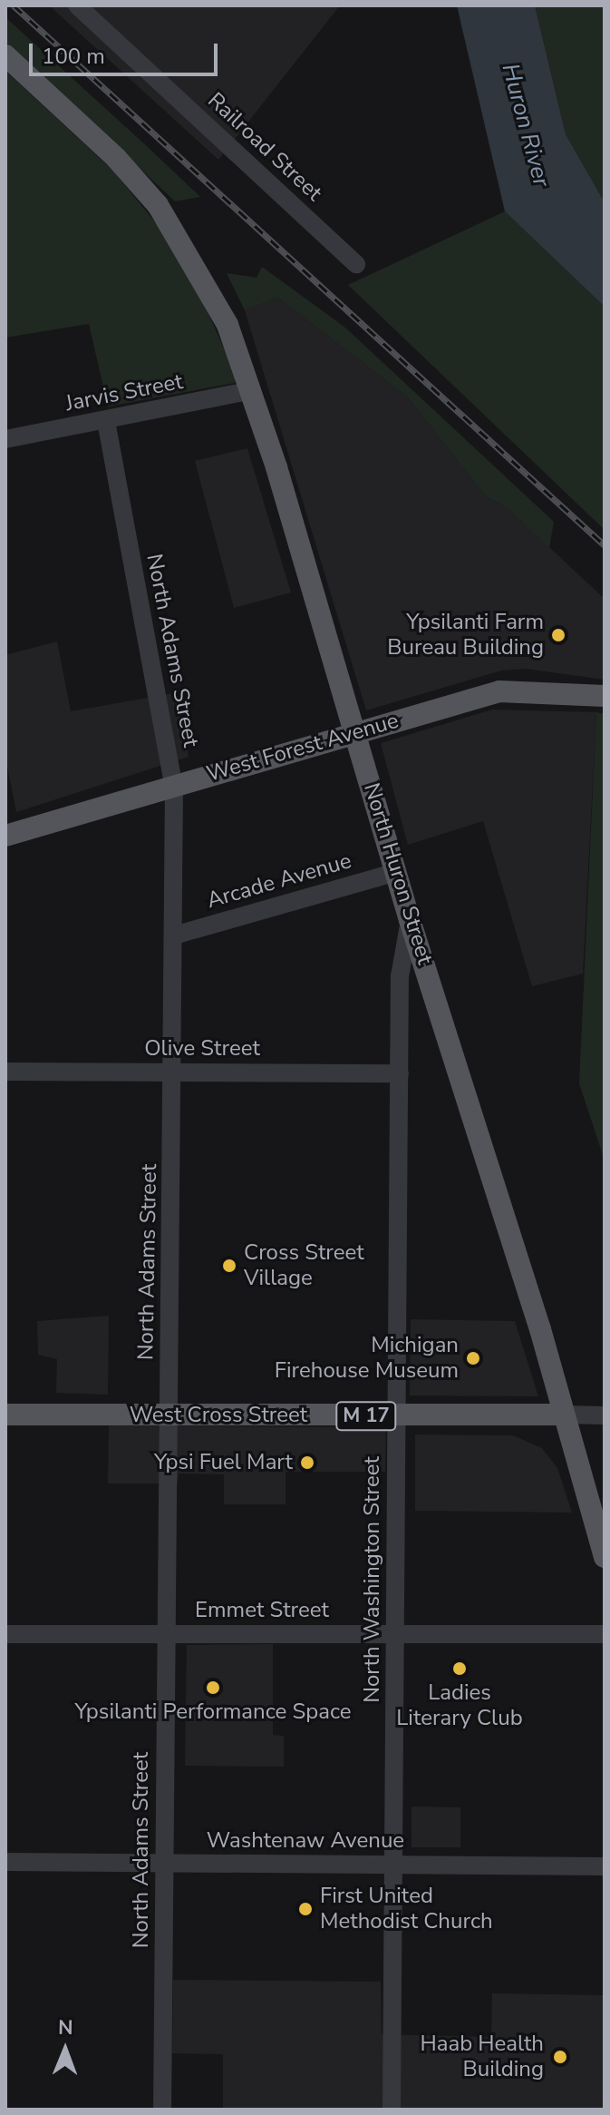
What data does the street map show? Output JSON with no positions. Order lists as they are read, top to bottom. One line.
{"streets":{"main road":["West Forest Avenue","North Huron Street","West Cross Street","M 17"],"street":["Railroad Street","Jarvis Street","North Adams Street","Arcade Avenue","Olive Street","North Washington Street","Emmet Street","Washtenaw Avenue"]},"crossings":[["Jarvis Street","North Adams Street"],["Jarvis Street","North Huron Street"],["North Adams Street","West Forest Avenue"],["North Adams Street","Arcade Avenue"],["North Adams Street","Olive Street"],["North Adams Street","West Cross Street"],["North Adams Street","Emmet Street"],["North Adams Street","Washtenaw Avenue"],["West Forest Avenue","North Huron Street"],["North Huron Street","Arcade Avenue"],["North Huron Street","West Cross Street"],["North Huron Street","North Washington Street"],["Olive Street","North Washington Street"],["West Cross Street","North Washington Street"],["North Washington Street","Emmet Street"],["North Washington Street","Washtenaw Avenue"]],"water":["Huron River"],"places":["Ypsilanti Farm Bureau Building","Cross Street Village","Michigan Firehouse Museum","Ypsi Fuel Mart","Ladies Literary Club","Ypsilanti Performance Space","First United Methodist Church","Haab Health Building"],"scale_bar":"100 m","north":"top"}
